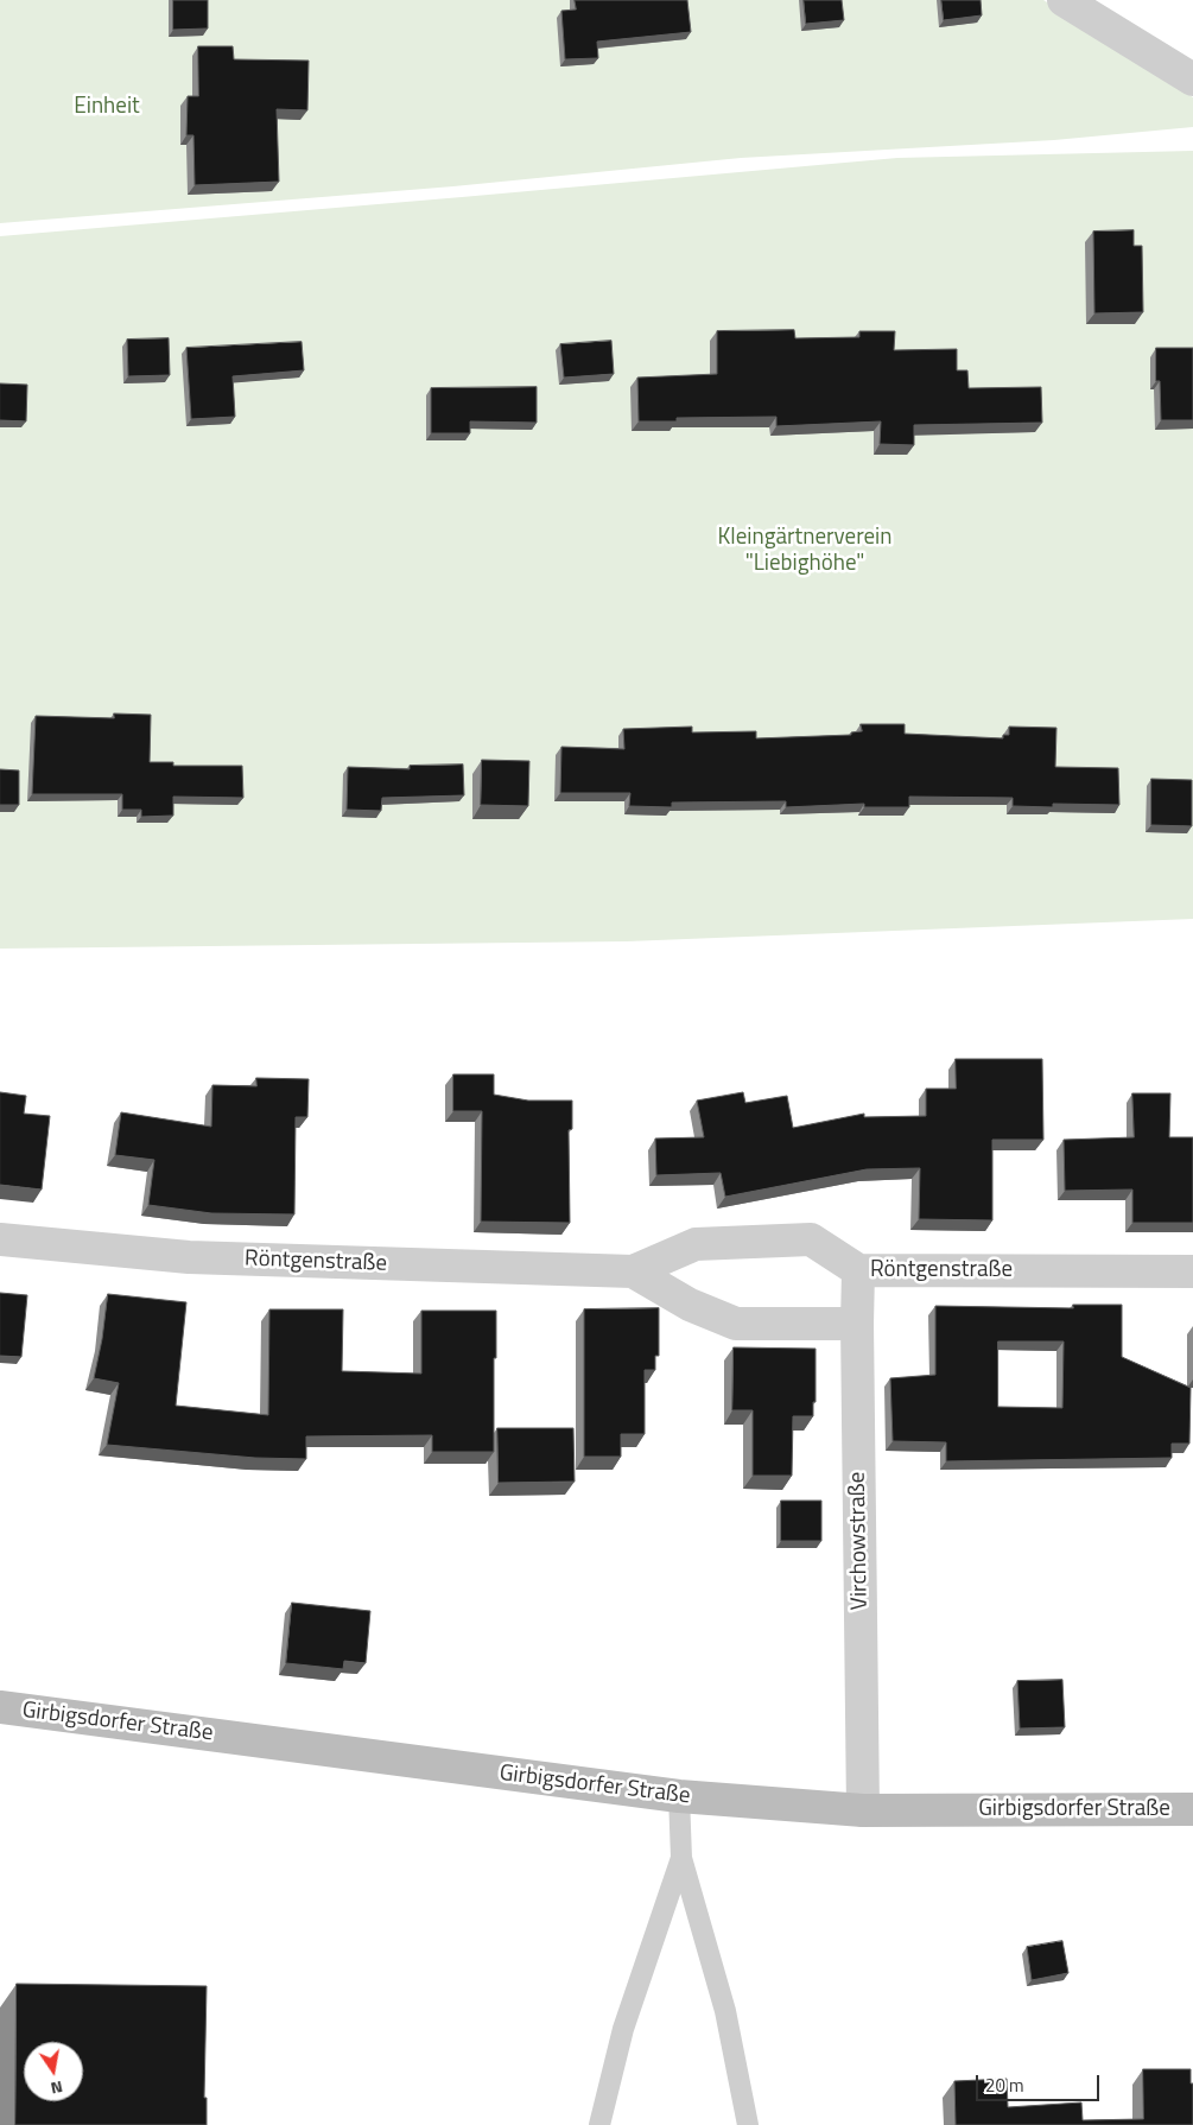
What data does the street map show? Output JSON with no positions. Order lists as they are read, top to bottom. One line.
{"streets":{"street":["Röntgenstraße","Virchowstraße","Girbigsdorfer Straße"]},"crossings":[["Röntgenstraße","Virchowstraße"],["Virchowstraße","Girbigsdorfer Straße"]],"parks":["Einheit","Kleingärtnerverein \"Liebighöhe\""],"scale_bar":"20 m","north":"bottom"}
